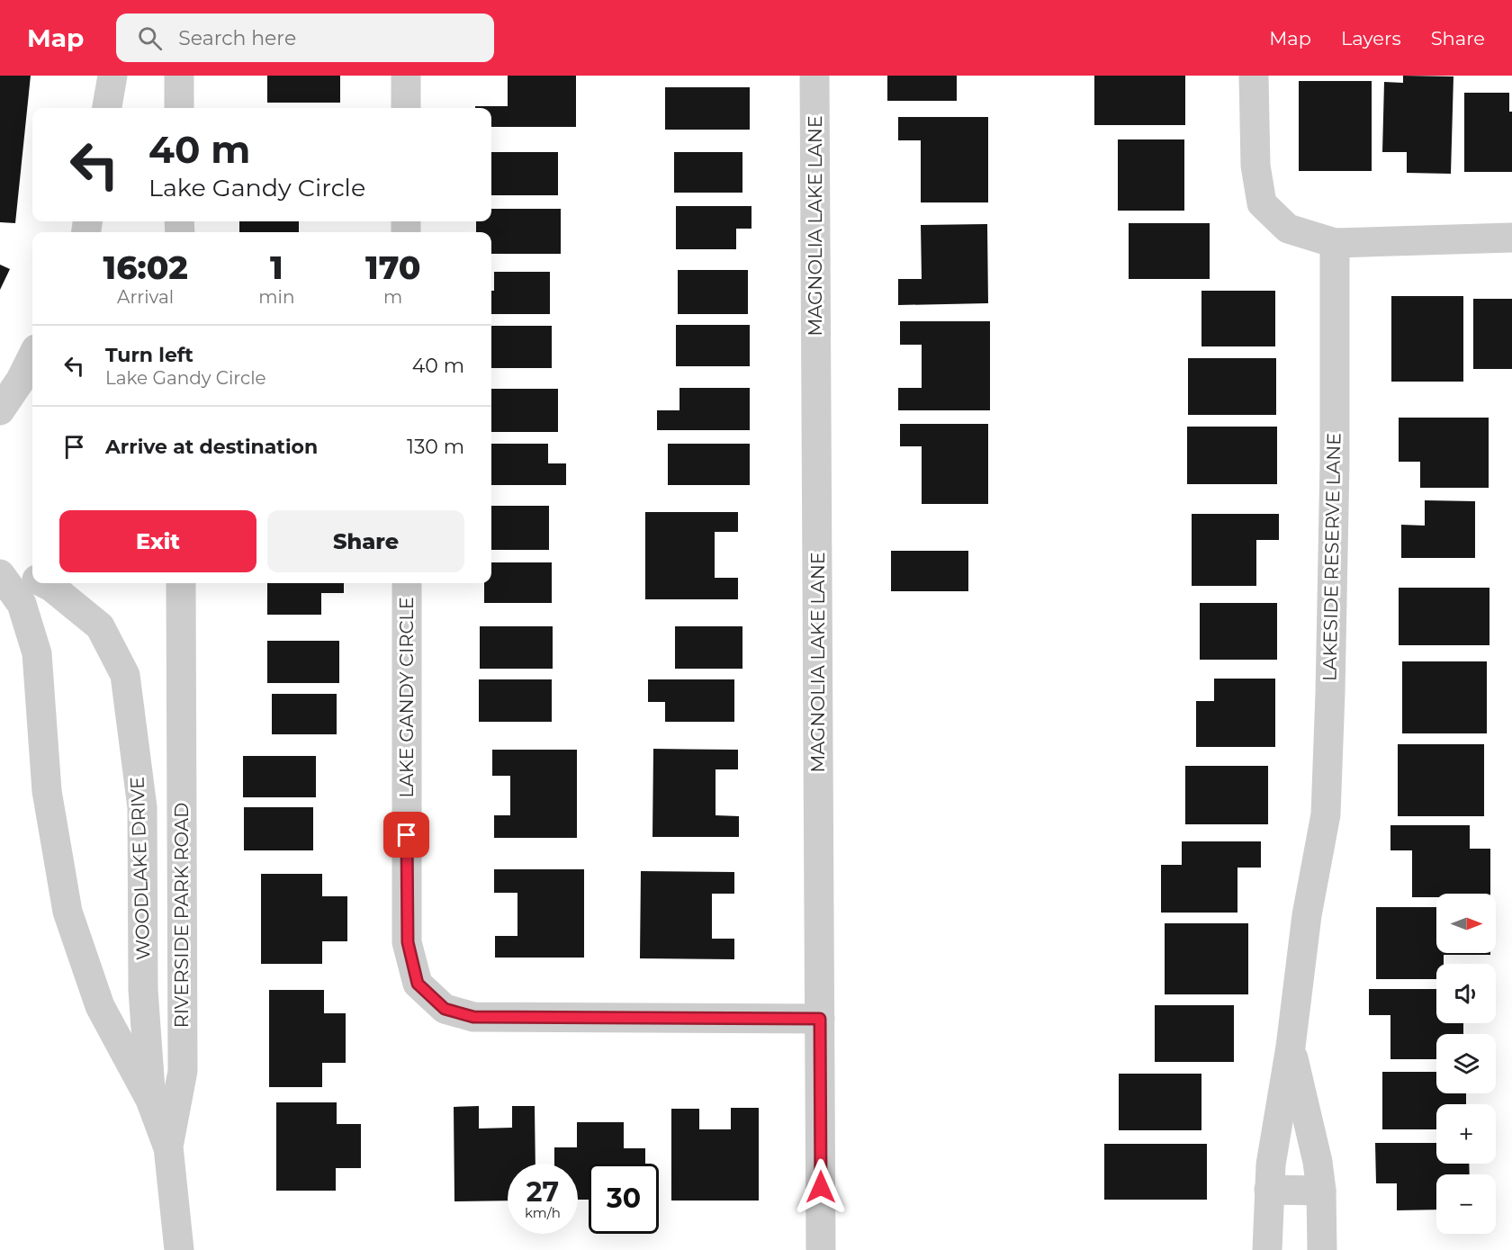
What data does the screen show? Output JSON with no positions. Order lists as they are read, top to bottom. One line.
{"streets":{"street":["MAGNOLIA LAKE LANE","LAKESIDE RESERVE LANE","LAKE GANDY CIRCLE","WOODLAKE DRIVE","RIVERSIDE PARK ROAD"]},"crossings":[["MAGNOLIA LAKE LANE","LAKE GANDY CIRCLE"],["WOODLAKE DRIVE","RIVERSIDE PARK ROAD"]],"north":"right","page":{"header":"Map","search":"Search here","nav":["Map","Layers","Share"],"turn":["40 m","Lake Gandy Circle"],"eta":["16:02","Arrival","1","min","170","m"],"list":[{"name":"Turn left","note":"Lake Gandy Circle","value":"40 m"},{"name":"Arrive at destination","value":"130 m"}],"buttons":["Exit","Share"],"map_buttons":["+","−"],"speed":"27 km/h","limit":"30"}}
